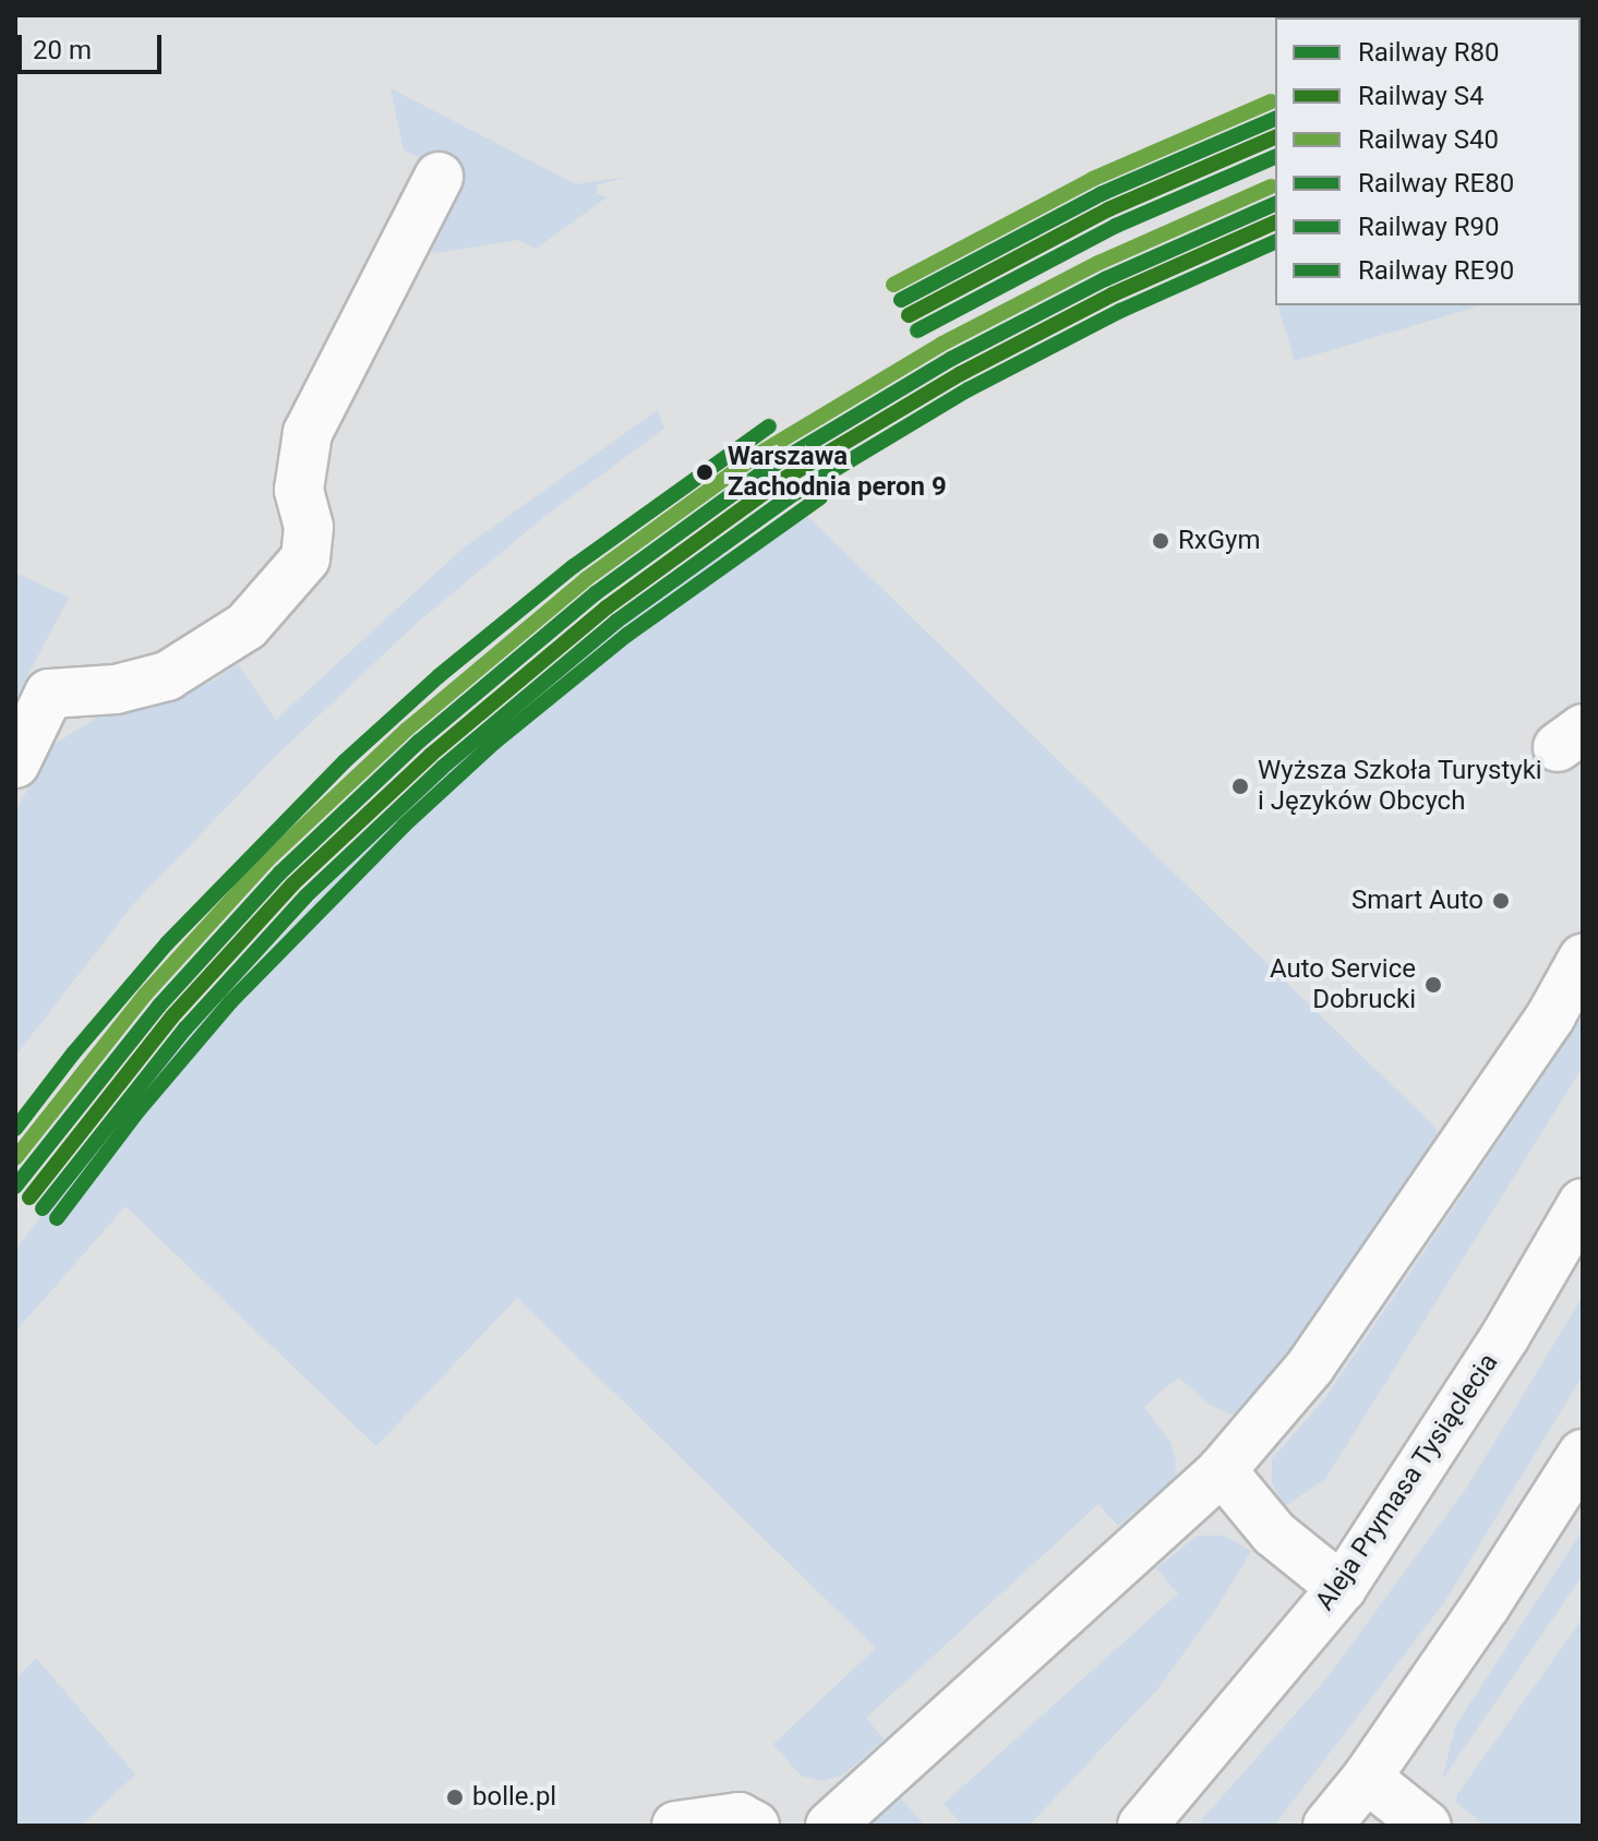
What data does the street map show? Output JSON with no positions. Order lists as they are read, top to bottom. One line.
{"streets":{"main road":["Aleja Prymasa Tysiąclecia"]},"places":["Warszawa Zachodnia peron 9","RxGym","Wyższa Szkoła Turystyki i Języków Obcych","Smart Auto","Auto Service Dobrucki","bolle.pl"],"lines":["rail line S40","rail line R80","rail line S4","rail line RE80","rail line R90","rail line RE90"],"legend":["Railway R80","Railway S4","Railway S40","Railway RE80","Railway R90","Railway RE90"],"scale_bar":"20 m"}
